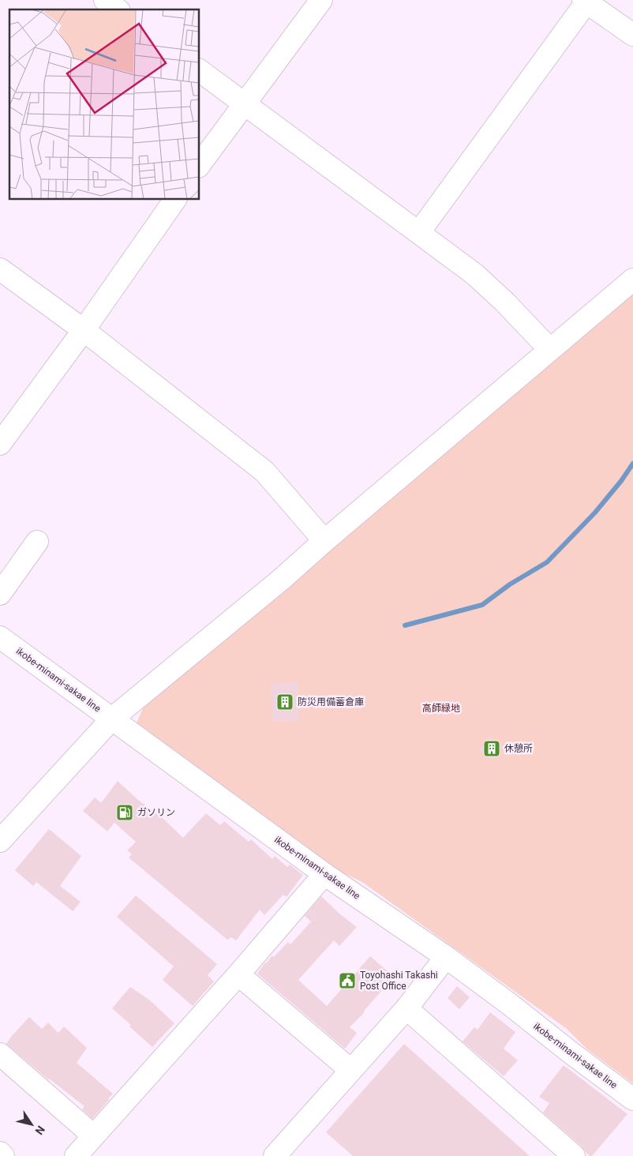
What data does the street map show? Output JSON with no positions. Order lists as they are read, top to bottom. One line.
{"streets":{"street":["ikobe-minami-sakae line"]},"parks":["高師緑地"],"places":{"building":["防災用備蓄倉庫","休憩所"],"fuel station":["ガソリン"],"public building":["Toyohashi Takashi Post Office"]},"north":"bottom right"}
